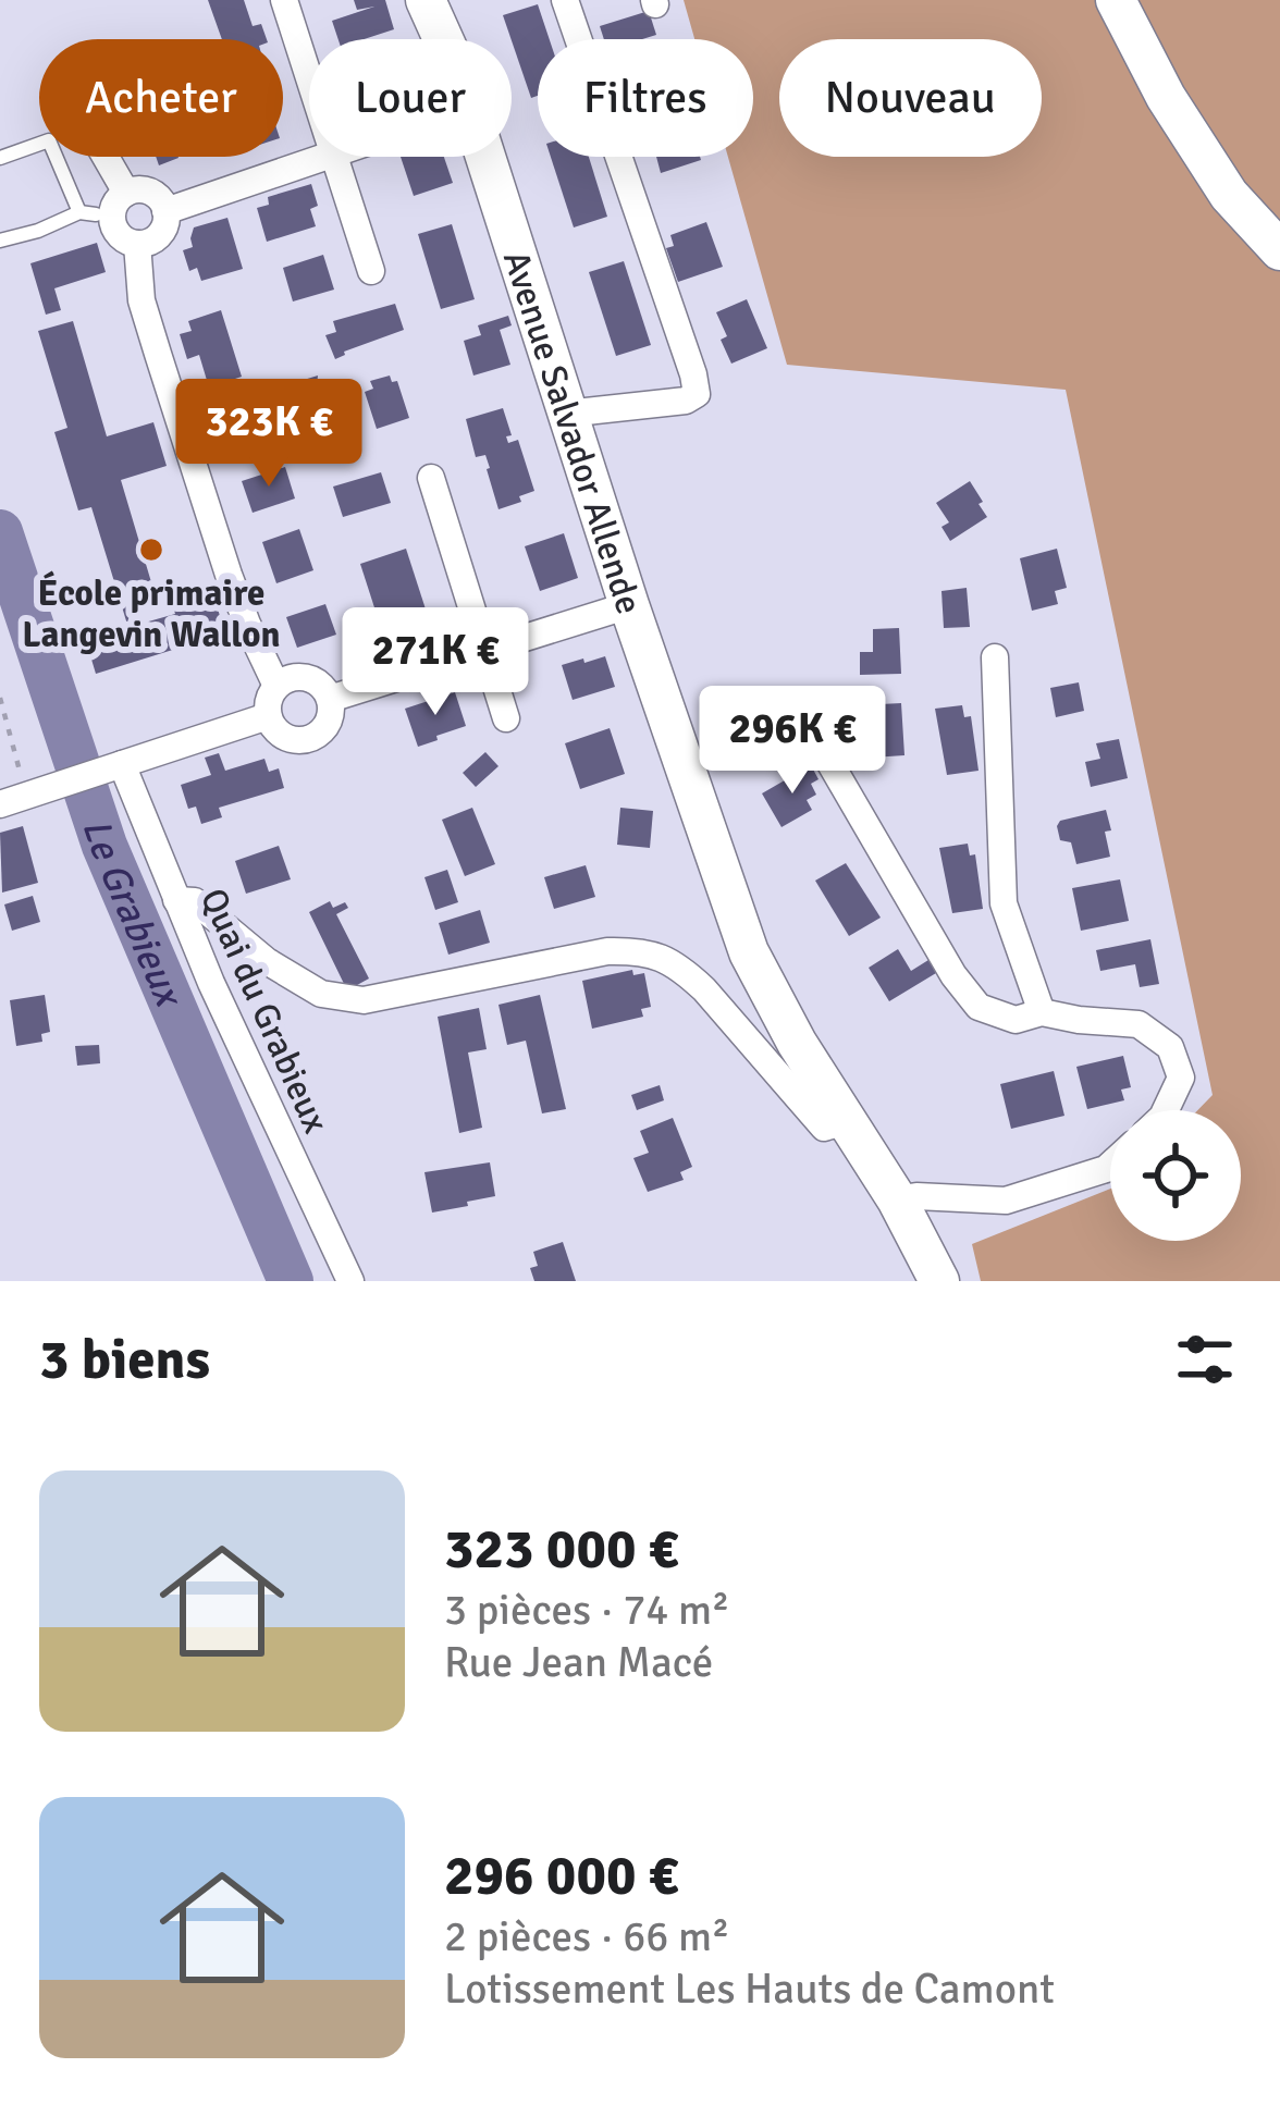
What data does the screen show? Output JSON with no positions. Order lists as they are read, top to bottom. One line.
{"streets":{"main road":["Avenue Salvador Allende"],"street":["Quai du Grabieux"]},"water":["Le Grabieux"],"places":["École primaire Langevin Wallon"],"page":{"chip":["Acheter","Louer","Filtres","Nouveau"],"price":["323K €","271K €","296K €"],"heading":"3 biens","list":[{"name":"323 000 €","note":"3 pièces · 74 m² · Rue Jean Macé"},{"name":"296 000 €","note":"2 pièces · 66 m² · Lotissement Les Hauts de Camont"}]}}
